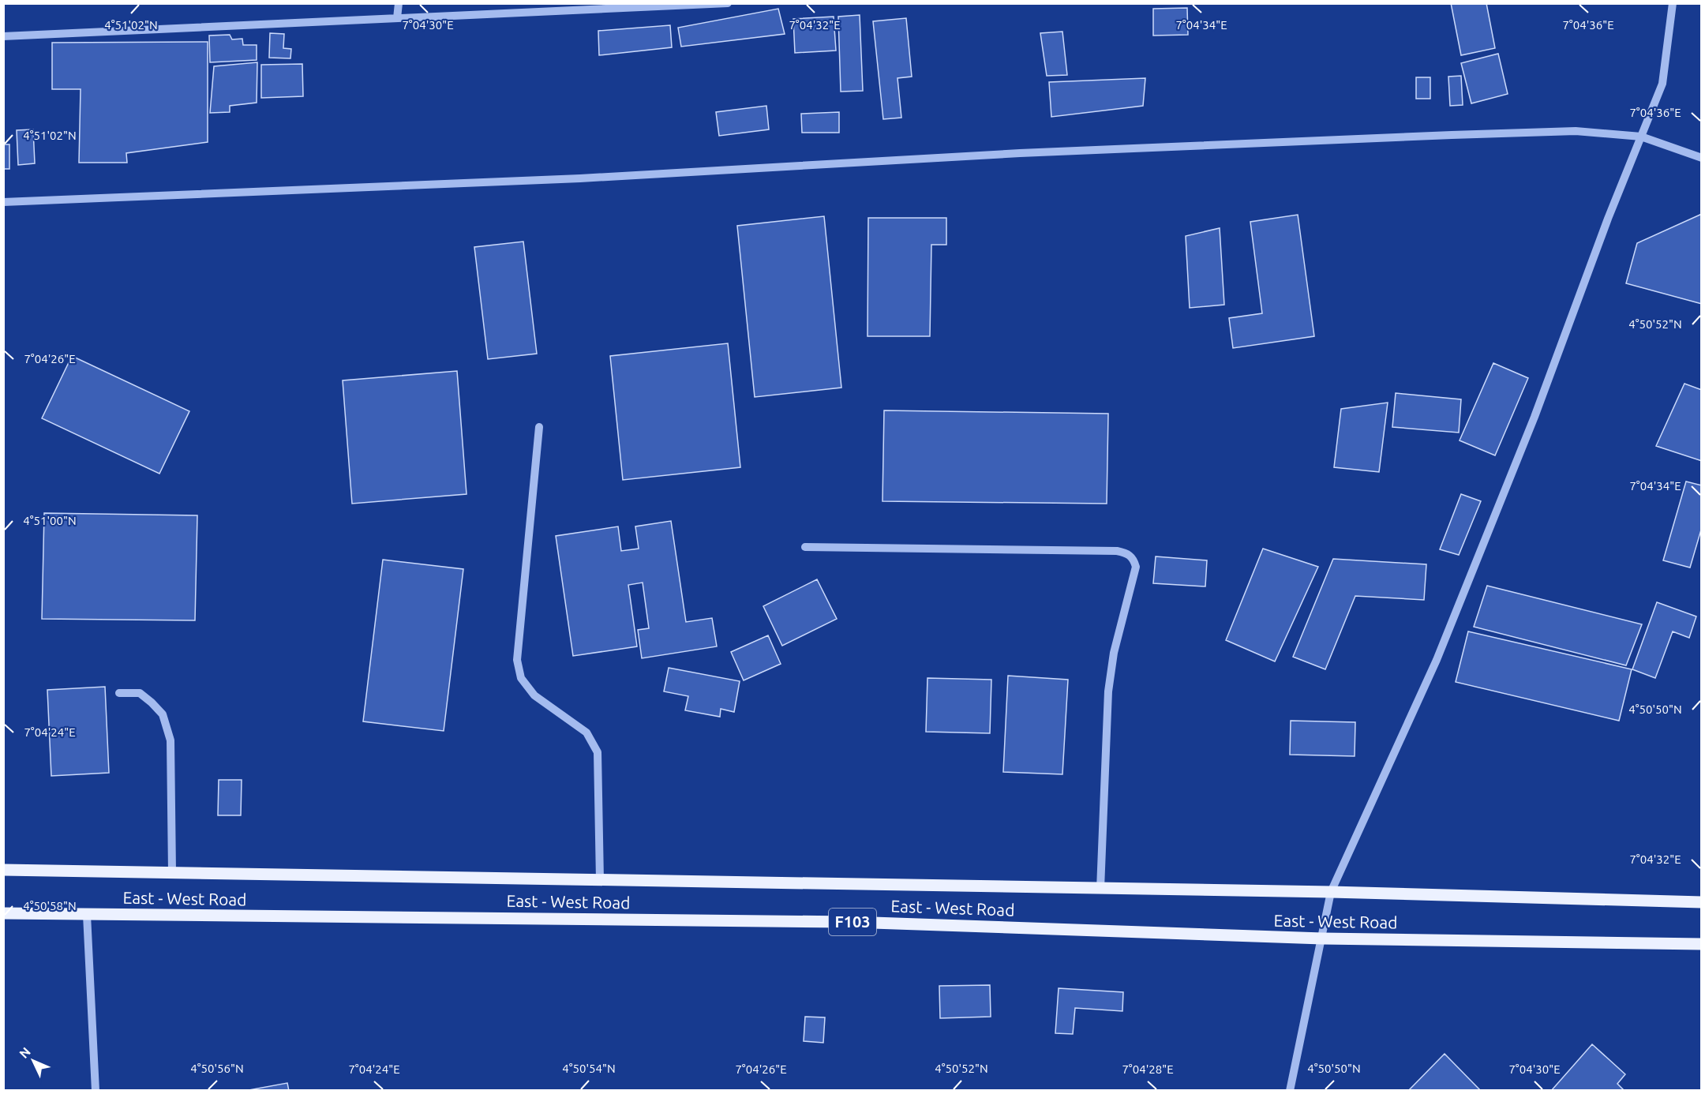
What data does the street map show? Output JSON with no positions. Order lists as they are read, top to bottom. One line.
{"streets":{"main road":["East - West Road","F103"]},"north":"top left","coordinates":["7°04'36\"E","7°04'30\"E","7°04'32\"E","7°04'34\"E","4°51'02\"N","4°50'52\"N","7°04'26\"E","4°51'00\"N","4°50'50\"N","7°04'24\"E","4°50'58\"N","4°50'56\"N","4°50'54\"N","7°04'28\"E"]}
